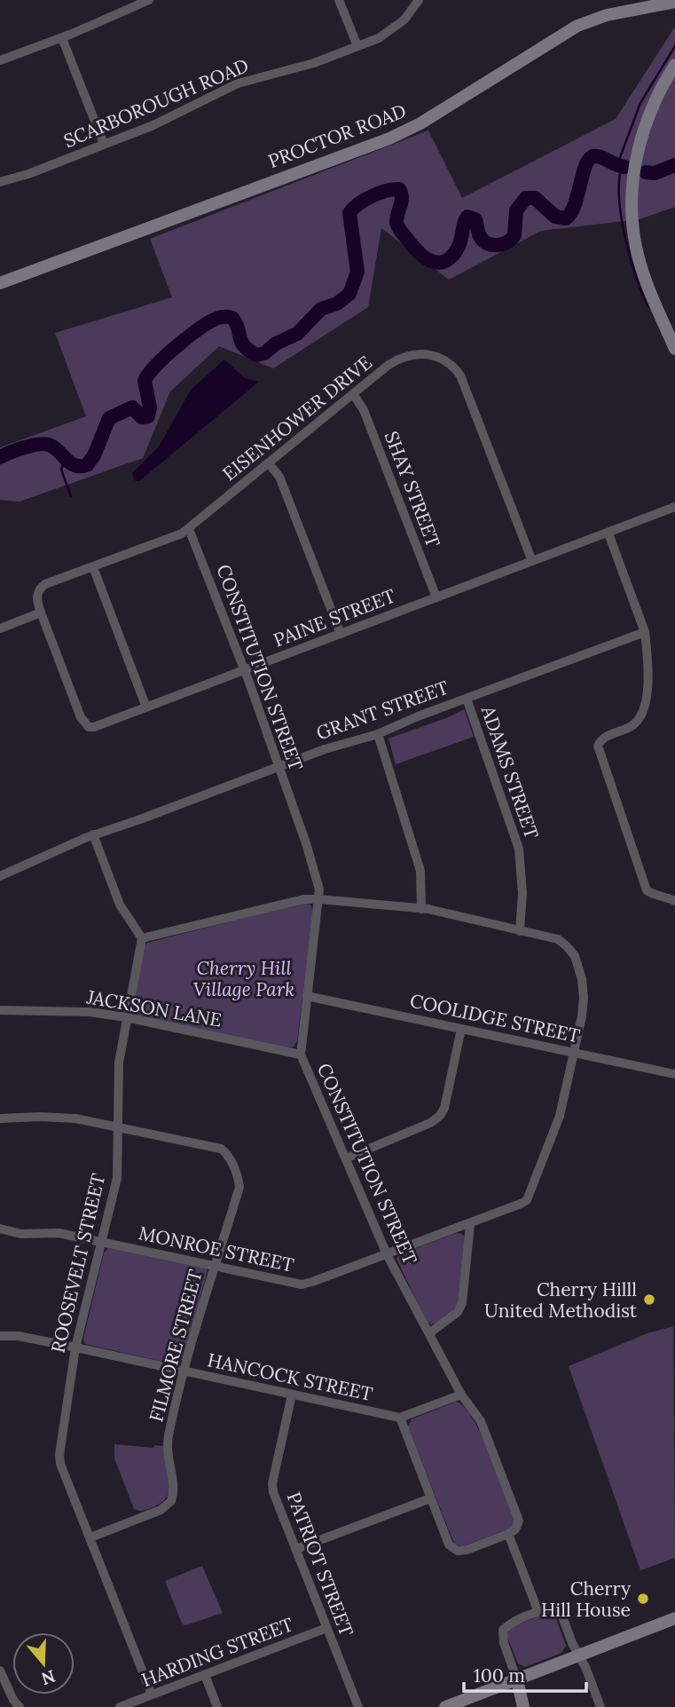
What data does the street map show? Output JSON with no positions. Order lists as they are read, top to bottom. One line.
{"streets":{"street":["SCARBOROUGH ROAD","PROCTOR ROAD","EISENHOWER DRIVE","SHAY STREET","PAINE STREET","CONSTITUTION STREET","GRANT STREET","ADAMS STREET","JACKSON LANE","COOLIDGE STREET","MONROE STREET","ROOSEVELT STREET","FILMORE STREET","HANCOCK STREET","PATRIOT STREET","HARDING STREET"]},"crossings":[["EISENHOWER DRIVE","SHAY STREET"],["EISENHOWER DRIVE","PAINE STREET"],["EISENHOWER DRIVE","CONSTITUTION STREET"],["SHAY STREET","PAINE STREET"],["PAINE STREET","CONSTITUTION STREET"],["CONSTITUTION STREET","GRANT STREET"],["CONSTITUTION STREET","JACKSON LANE"],["CONSTITUTION STREET","COOLIDGE STREET"],["CONSTITUTION STREET","MONROE STREET"],["GRANT STREET","ADAMS STREET"],["ADAMS STREET","MONROE STREET"],["JACKSON LANE","ROOSEVELT STREET"],["COOLIDGE STREET","MONROE STREET"],["MONROE STREET","ROOSEVELT STREET"],["MONROE STREET","FILMORE STREET"],["ROOSEVELT STREET","FILMORE STREET"],["ROOSEVELT STREET","HANCOCK STREET"],["ROOSEVELT STREET","HARDING STREET"],["FILMORE STREET","HANCOCK STREET"],["HANCOCK STREET","PATRIOT STREET"],["PATRIOT STREET","HARDING STREET"]],"parks":["Cherry Hill Village Park"],"places":["Cherry Hilll United Methodist","Cherry Hill House"],"scale_bar":"100 m","north":"bottom"}
